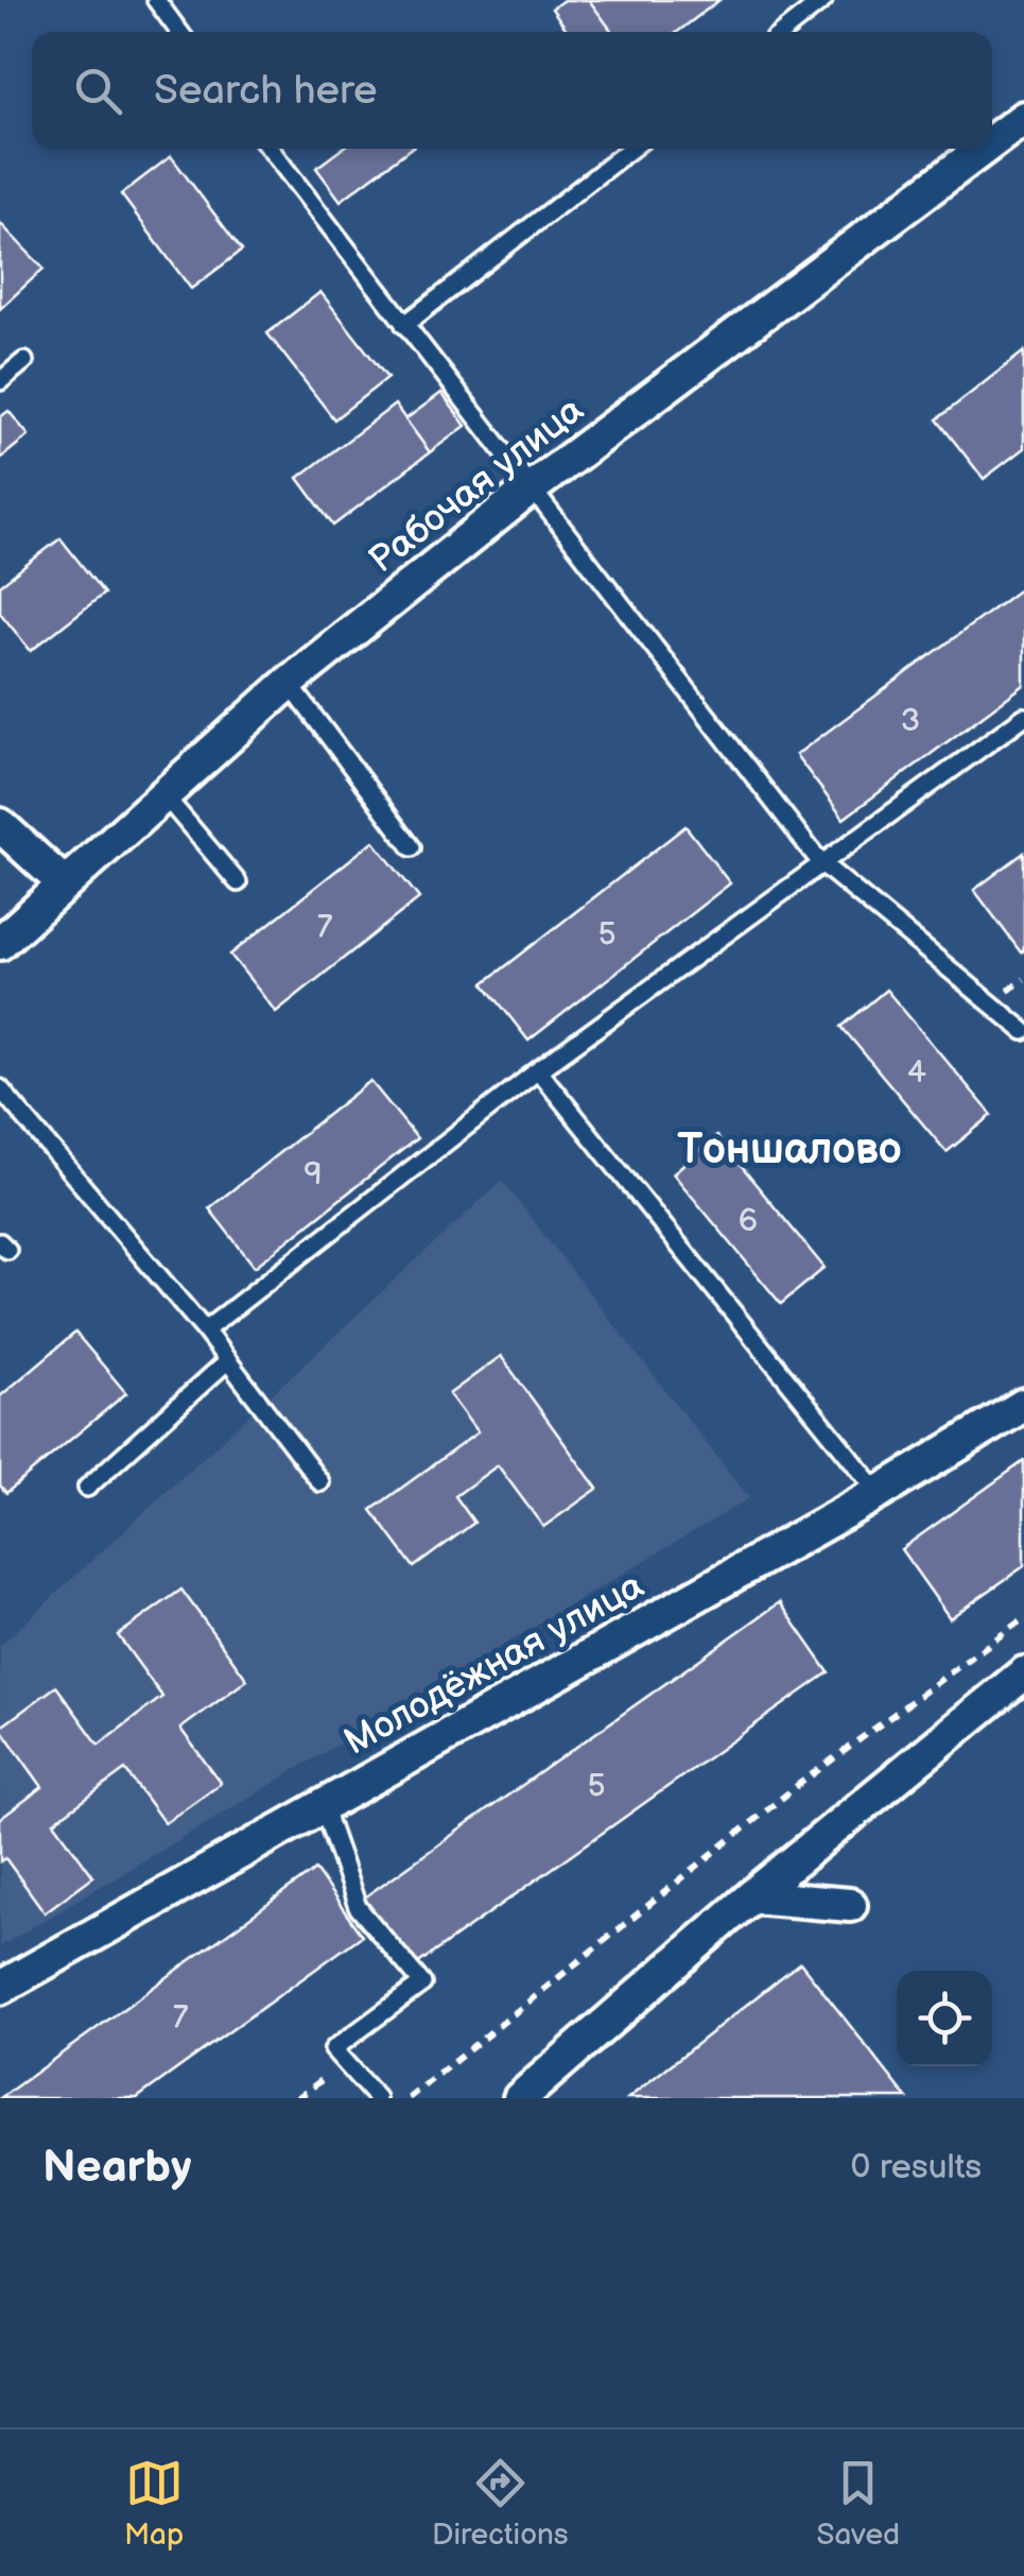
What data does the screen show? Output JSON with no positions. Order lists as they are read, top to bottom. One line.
{"streets":{"street":["Рабочая улица","Молодёжная улица"]},"districts":["Тоншалово"],"house_numbers":["3","7","5","4","9","6","5","7"],"page":{"search":"Search here","heading":["Nearby","0 results"],"nav":["Map","Directions","Saved"]}}
